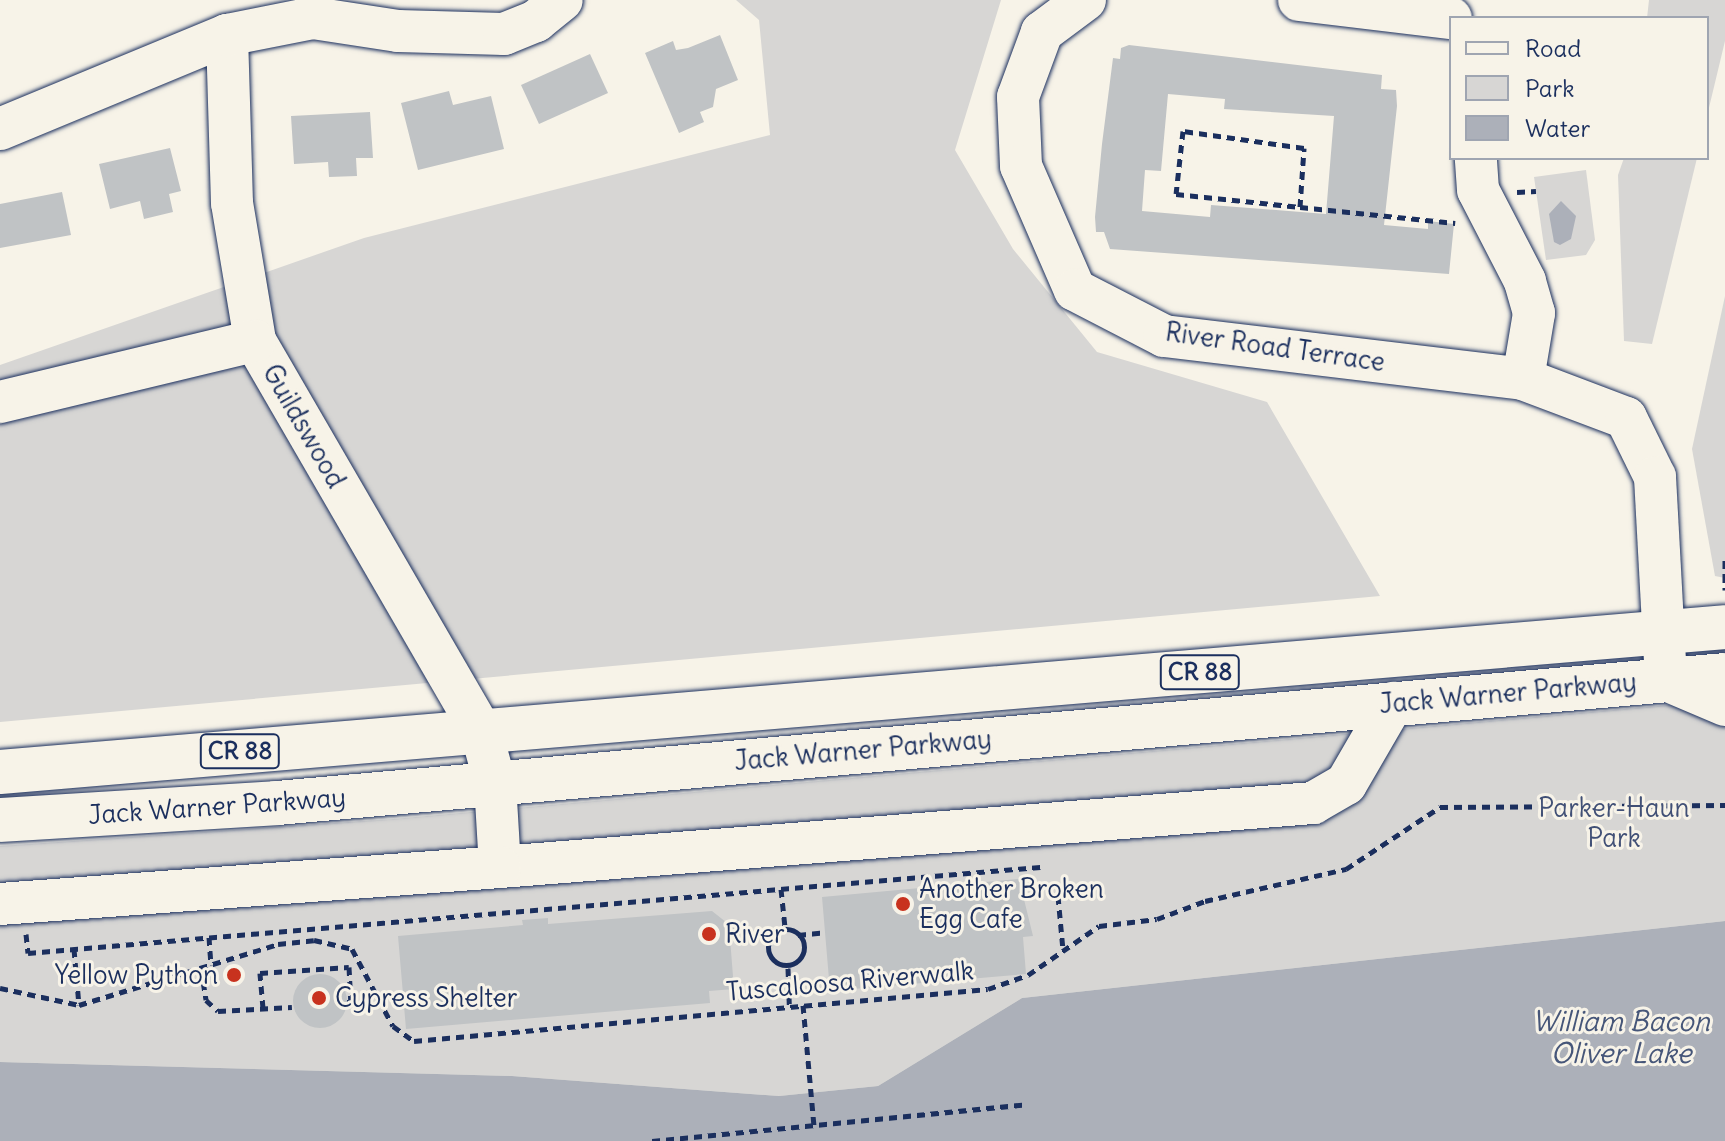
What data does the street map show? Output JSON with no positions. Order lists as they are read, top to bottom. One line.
{"streets":{"main road":["CR 88","Jack Warner Parkway"],"street":["River Road Terrace","Guildswood"],"path":["Tuscaloosa Riverwalk"]},"crossings":[["River Road Terrace","Jack Warner Parkway"],["Guildswood","Jack Warner Parkway"]],"water":["William Bacon Oliver Lake"],"parks":["Parker-Haun Park"],"places":["Another Broken Egg Cafe","River","Yellow Python","Cypress Shelter"],"legend":["Road","Park","Water"]}
